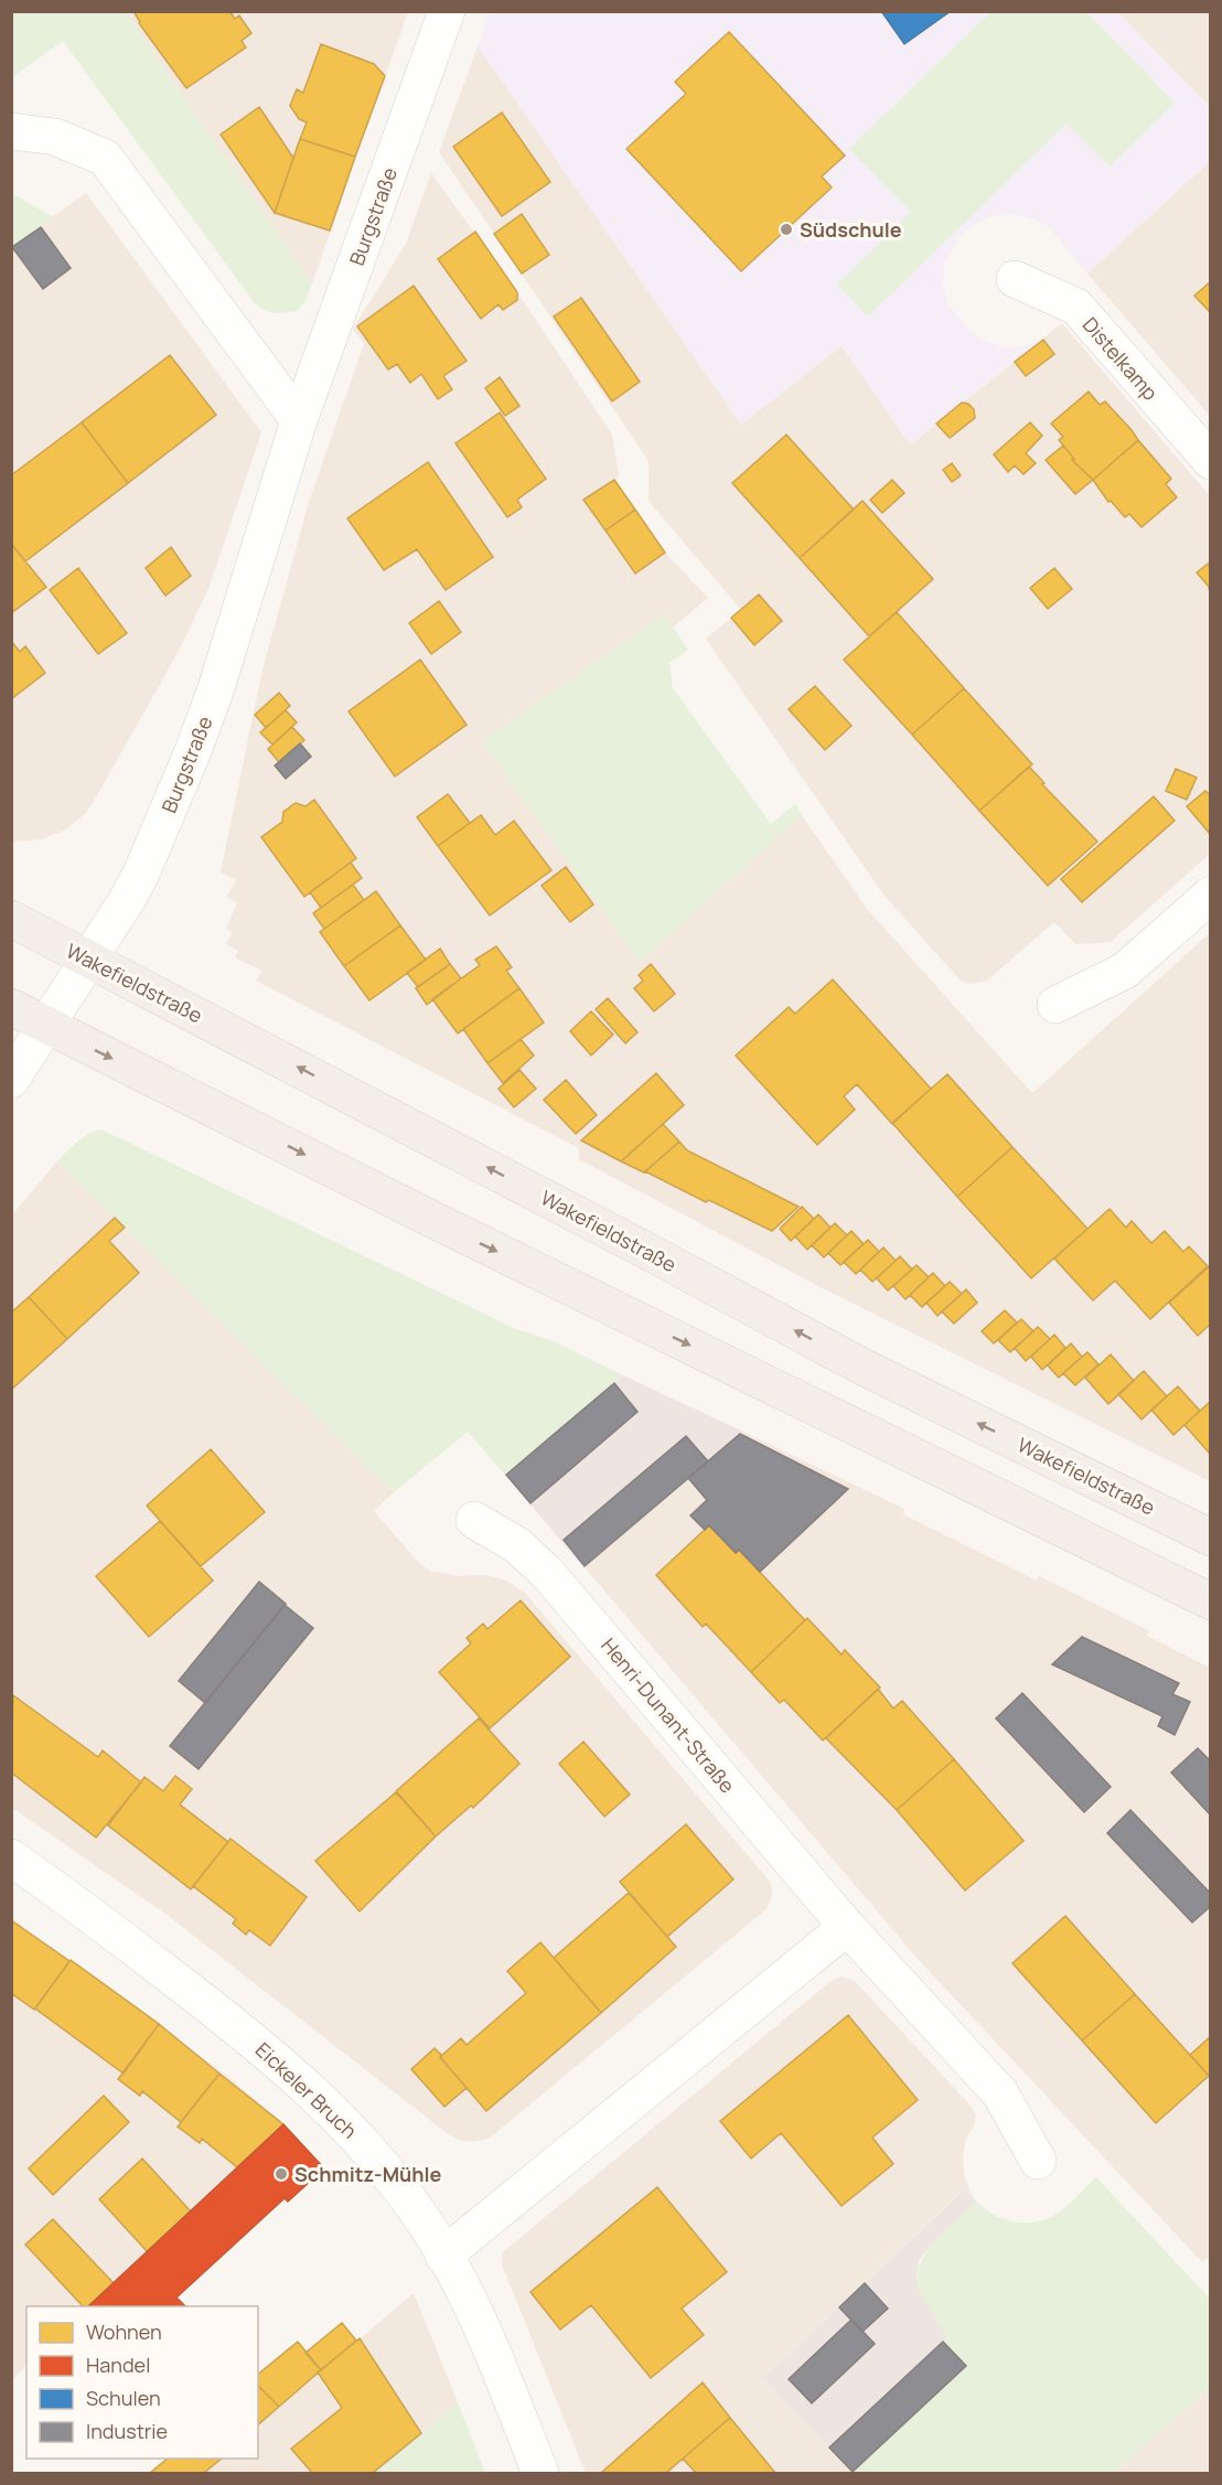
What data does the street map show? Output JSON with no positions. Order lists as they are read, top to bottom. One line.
{"streets":{"main road":["Wakefieldstraße"],"street":["Burgstraße","Distelkamp","Henri-Dunant-Straße","Eickeler Bruch"]},"crossings":[["Burgstraße","Wakefieldstraße"]],"places":["Südschule","Schmitz-Mühle"],"legend":["Wohnen","Handel","Schulen","Industrie"]}
